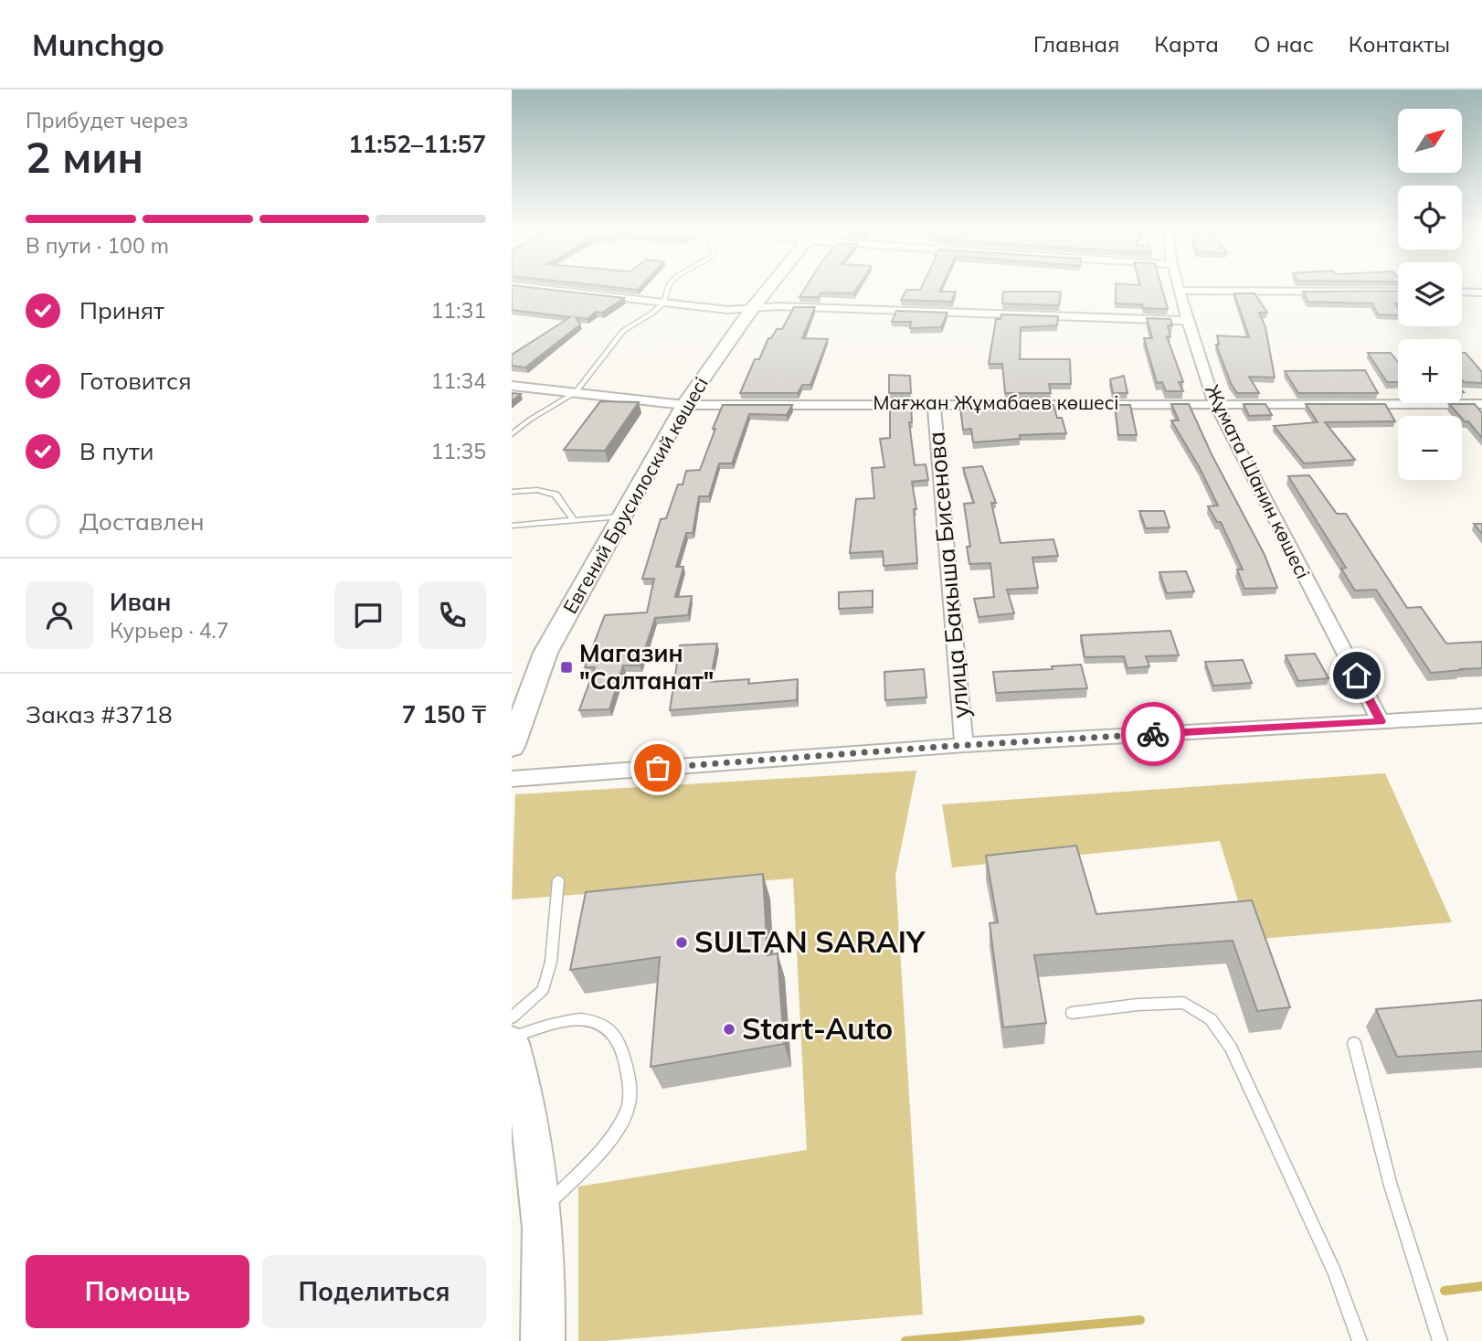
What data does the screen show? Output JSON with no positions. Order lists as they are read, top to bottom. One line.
{"streets":{"main road":["Евгений Брусилоский көшесі"],"street":["Мағжан Жұмабаев көшесі","Жұмата Шанин көшесі","улица Бакыша Бисенова"]},"crossings":[["Мағжан Жұмабаев көшесі","Жұмата Шанин көшесі"],["Мағжан Жұмабаев көшесі","Евгений Брусилоский көшесі"],["Мағжан Жұмабаев көшесі","улица Бакыша Бисенова"]],"places":{"transit":["Магазин \"Салтанат\""],"other":["SULTAN SARAIY","Start-Auto"]},"north":"top right","page":{"header":"Munchgo","nav":["Главная","Карта","О нас","Контакты"],"heading":["2 мин","Прибудет через","11:52–11:57"],"panel":["Иван","Курьер · 4.7","Заказ #3718","7 150 ₸"],"map_buttons":["+","−"],"bar":"В пути · 100 m","list":[["Принят","11:31"],["Готовится","11:34"],["В пути","11:35"],"Доставлен"],"buttons":["Помощь","Поделиться"]}}
